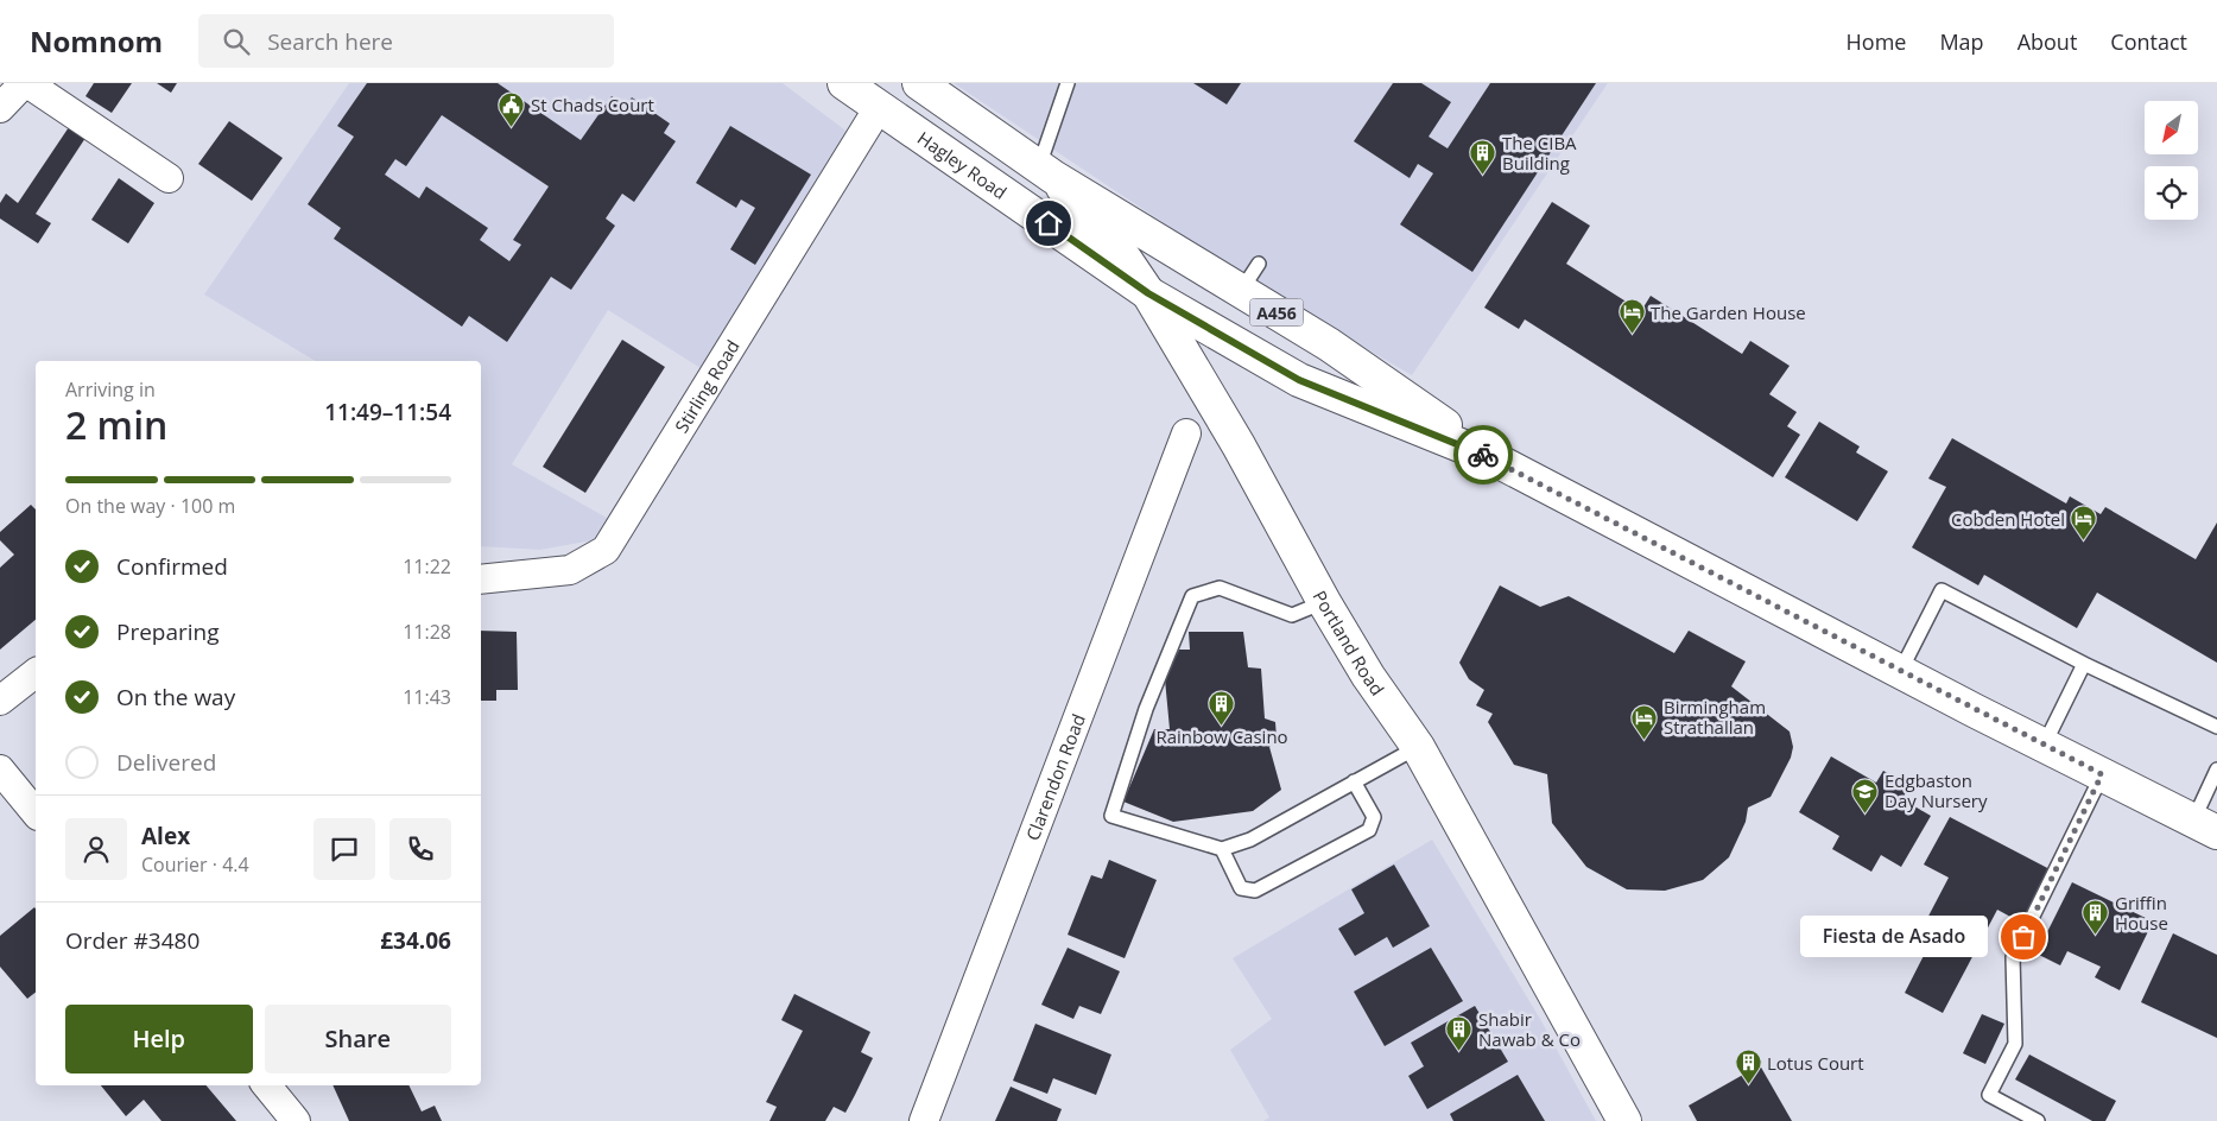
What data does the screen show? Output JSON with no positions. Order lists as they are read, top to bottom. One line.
{"streets":{"main road":["Hagley Road","A456","Portland Road"],"street":["Stirling Road","Clarendon Road"]},"crossings":[["Hagley Road","Stirling Road"],["Hagley Road","Portland Road"]],"places":{"public building":["St Chads Court"],"building":["The CIBA Building","Rainbow Casino","Griffin House","Shabir Nawab & Co","Lotus Court"],"hotel":["The Garden House","Cobden Hotel","Birmingham Strathallan"],"school or university":["Edgbaston Day Nursery"],"other":["Fiesta de Asado"]},"north":"bottom left","page":{"header":"Nomnom","search":"Search here","nav":["Home","Map","About","Contact"],"heading":["2 min","Arriving in","11:49–11:54"],"panel":["Alex","Courier · 4.4","Order #3480","£34.06"],"bar":"On the way · 100 m","list":[["Confirmed","11:22"],["Preparing","11:28"],["On the way","11:43"],"Delivered"],"bubble":"Fiesta de Asado","buttons":["Help","Share"]}}
